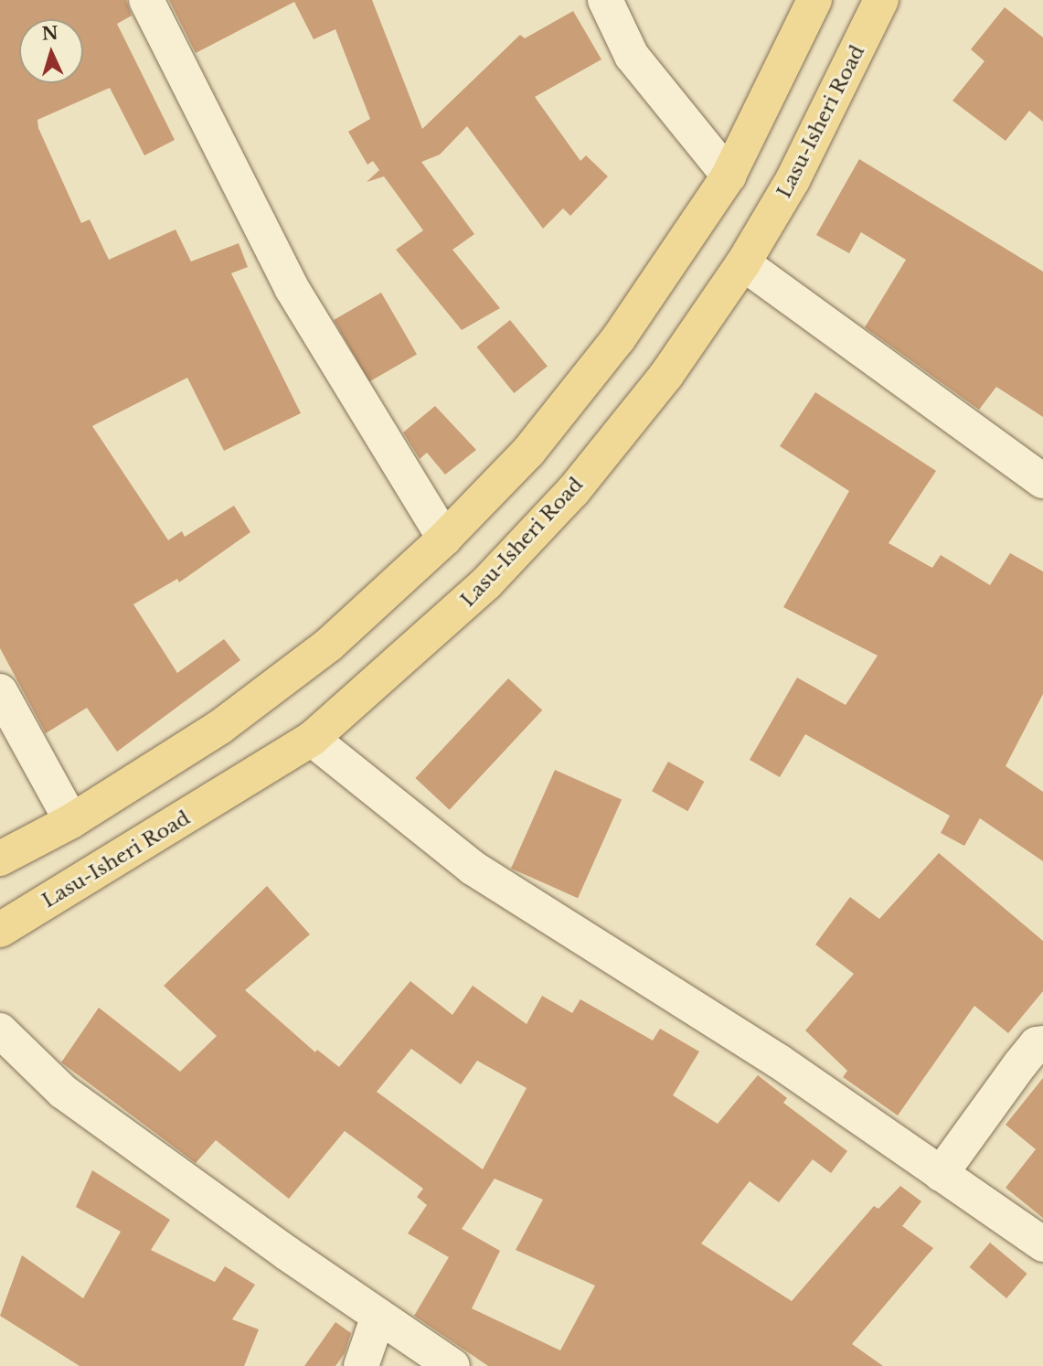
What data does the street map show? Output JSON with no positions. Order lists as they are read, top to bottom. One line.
{"streets":{"main road":["Lasu-Isheri Road"]},"north":"top"}
